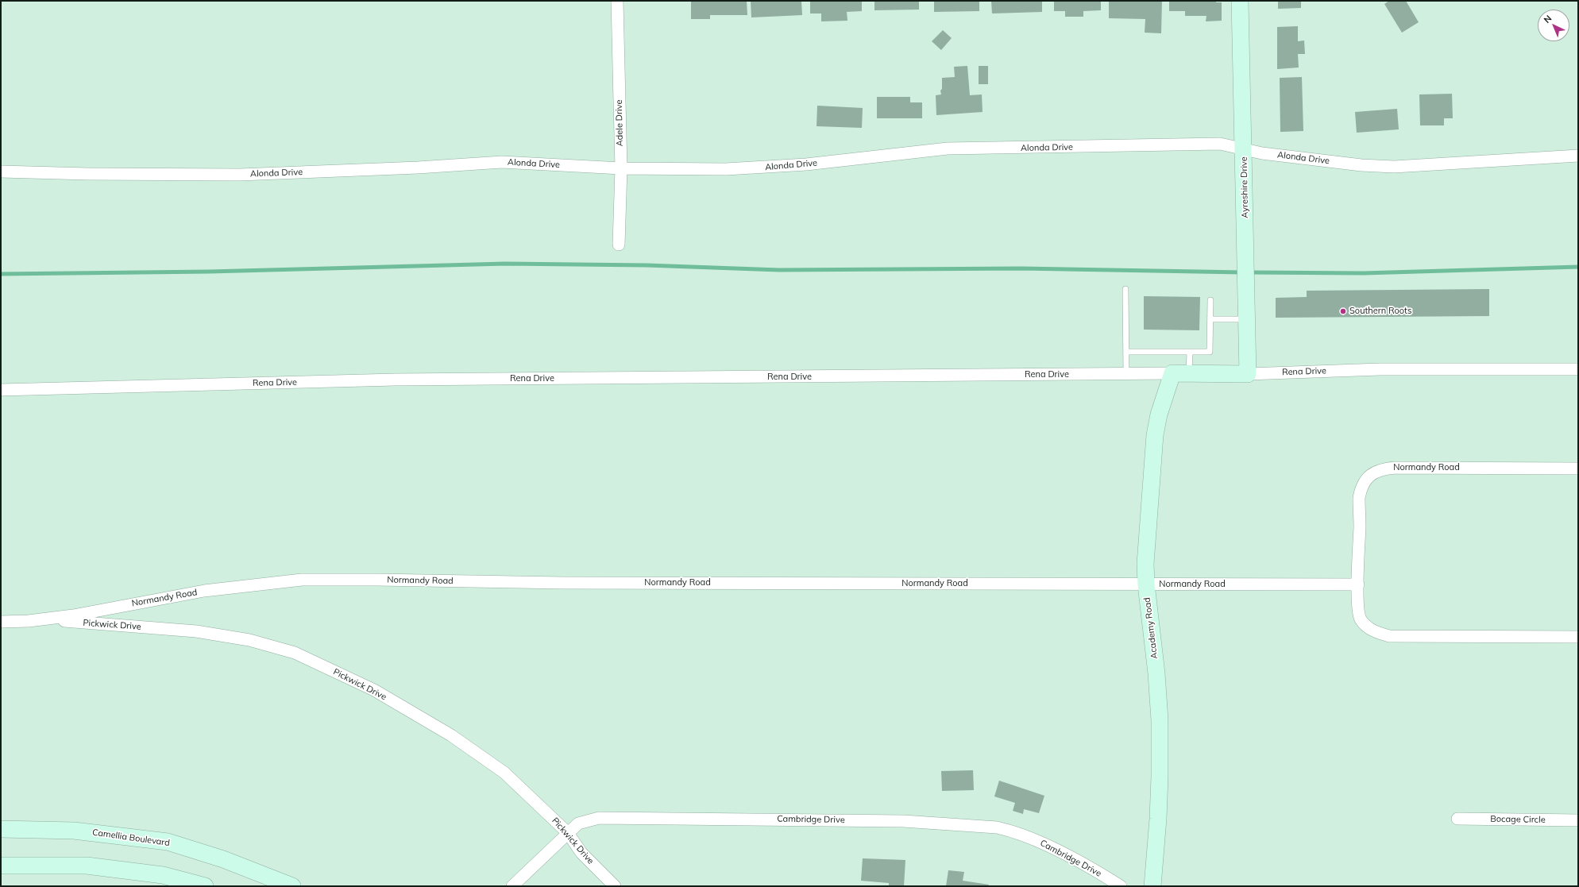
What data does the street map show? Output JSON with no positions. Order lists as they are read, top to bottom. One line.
{"streets":{"street":["Adele Drive","Alonda Drive","Ayreshire Drive","Rena Drive","Normandy Road","Pickwick Drive","Academy Road","Cambridge Drive","Bocage Circle","Camellia Boulevard"]},"crossings":[["Adele Drive","Alonda Drive"],["Alonda Drive","Ayreshire Drive"],["Ayreshire Drive","Rena Drive"],["Rena Drive","Academy Road"],["Normandy Road","Pickwick Drive"],["Normandy Road","Academy Road"],["Pickwick Drive","Cambridge Drive"]],"places":["Southern Roots"],"north":"top left"}
